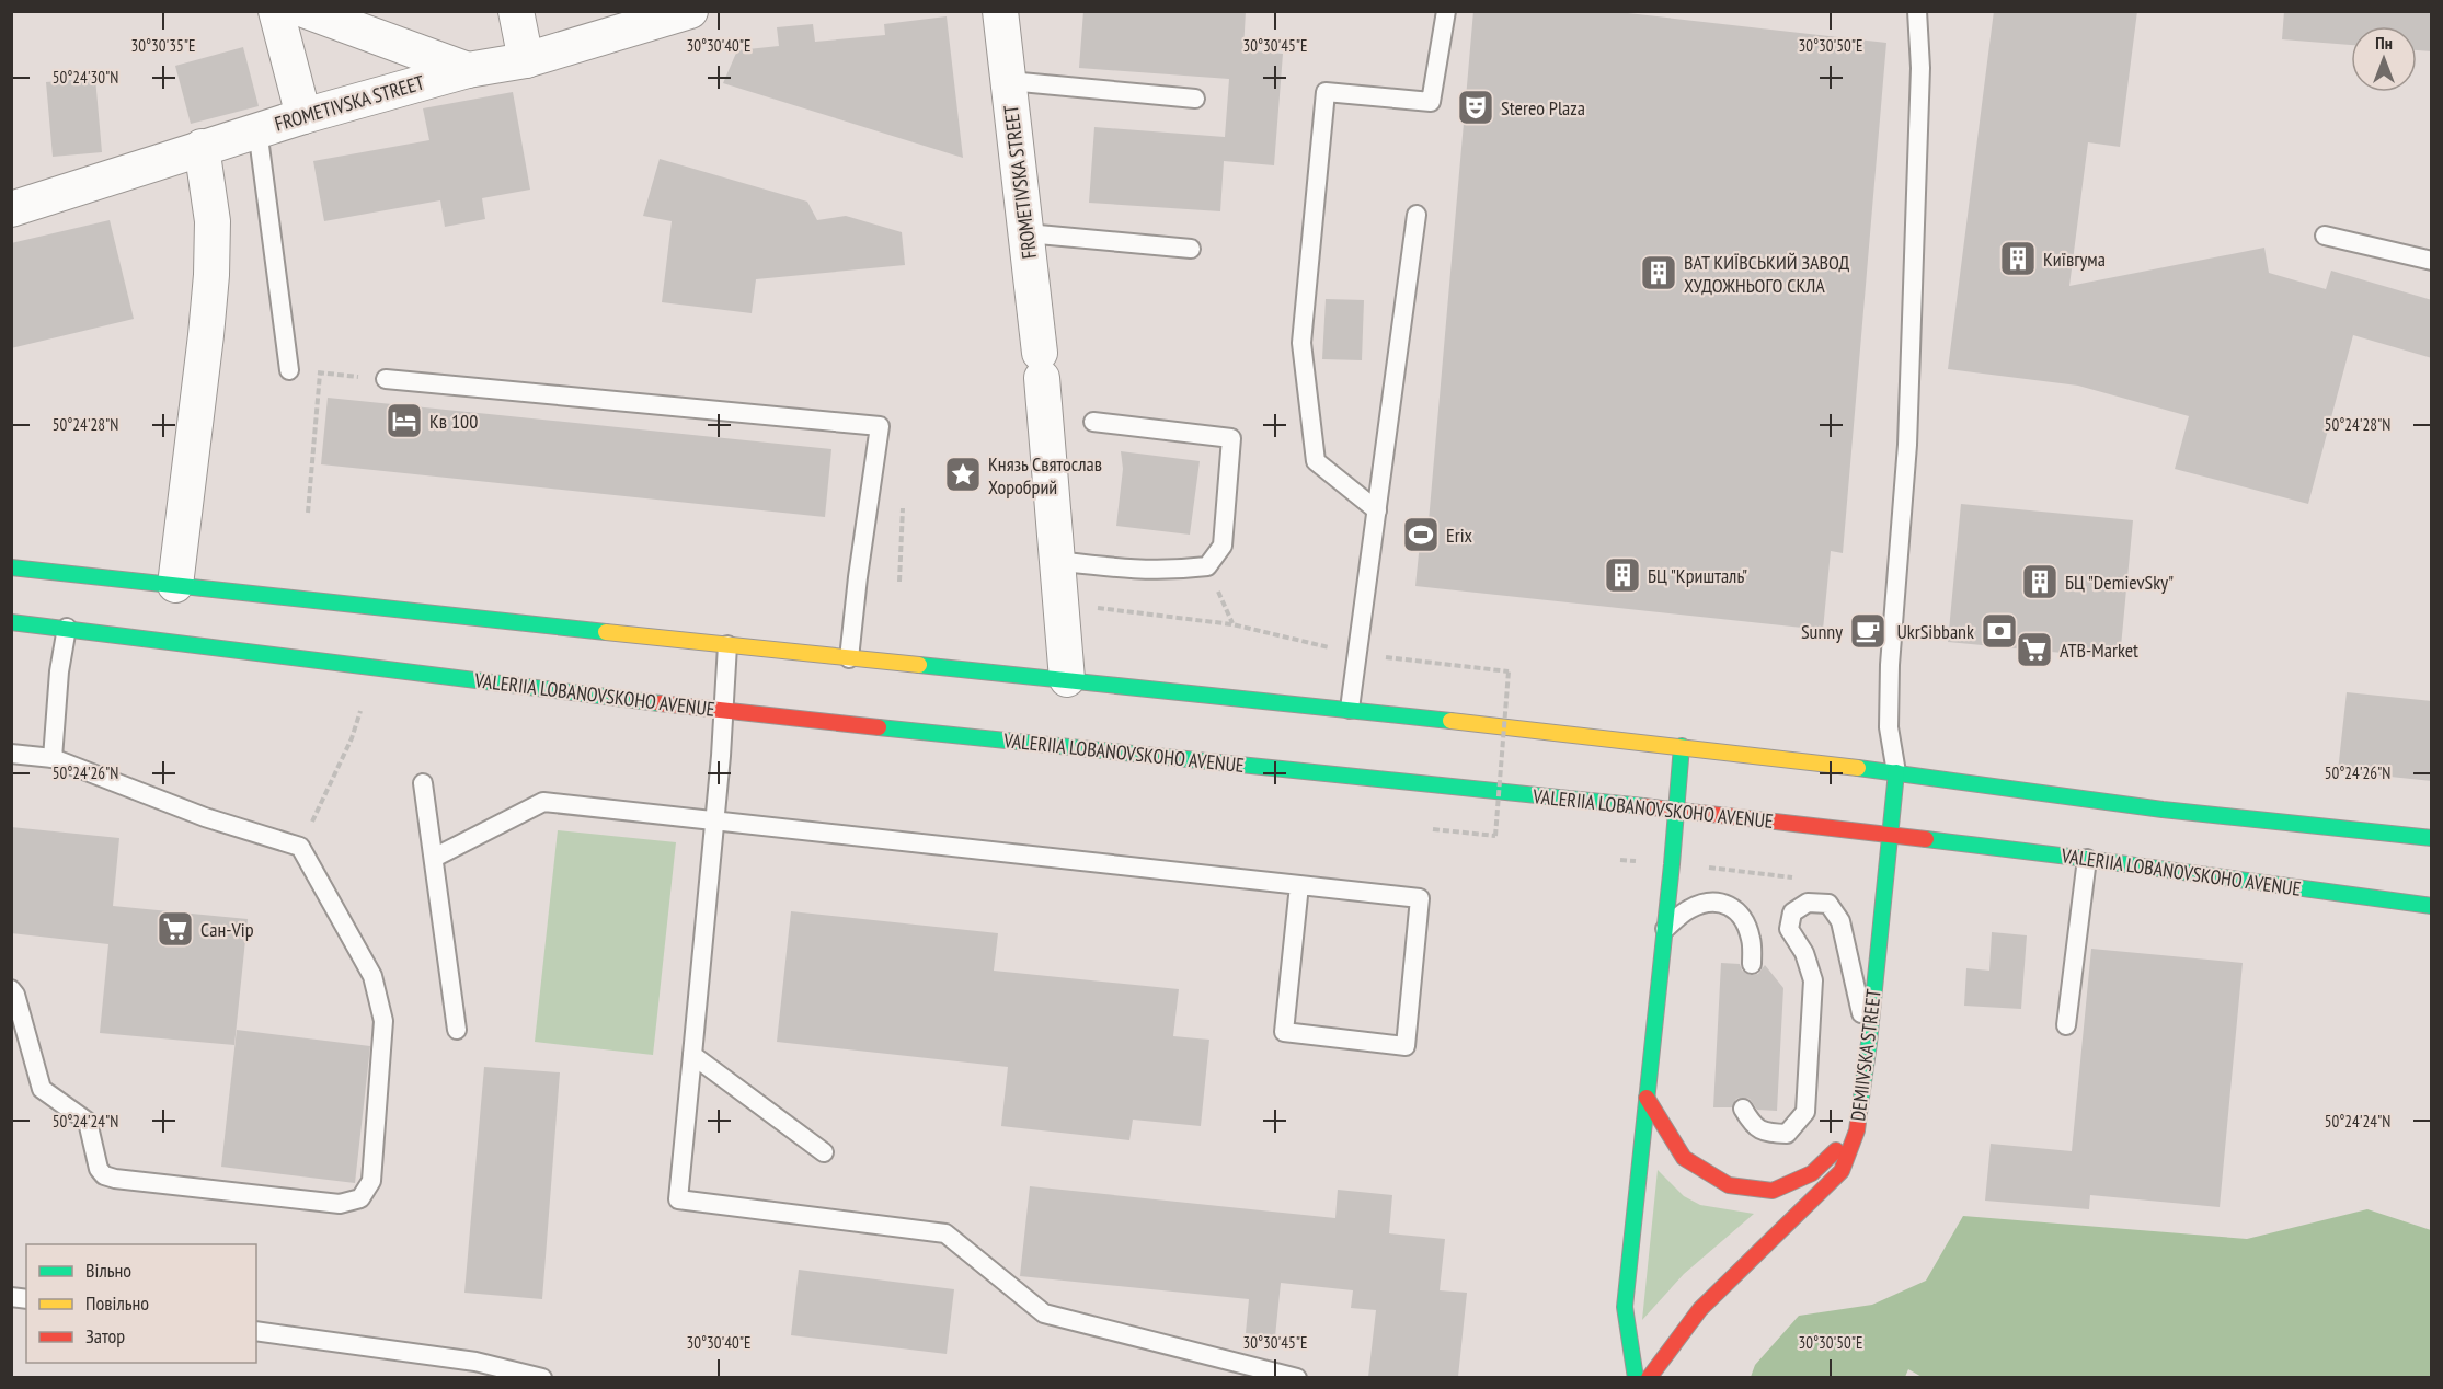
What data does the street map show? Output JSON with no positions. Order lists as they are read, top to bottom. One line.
{"streets":{"main road":["VALERIIA LOBANOVSKOHO AVENUE","DEMIIVSKA STREET"],"street":["FROMETIVSKA STREET"]},"crossings":[["VALERIIA LOBANOVSKOHO AVENUE","DEMIIVSKA STREET"]],"places":{"theatre":["Stereo Plaza"],"building":["Київгума","ВАТ КИЇВСЬКИЙ ЗАВОД ХУДОЖНЬОГО СКЛА","БЦ \"Кришталь\"","БЦ \"DemievSky\""],"hotel":["Кв 100"],"place":["Князь Святослав Хоробрий"],"sports":["Erix"],"cafe":["Sunny"],"bank":["UkrSibbank"],"supermarket":["ATB-Market","Сан-Vip"]},"legend":["Вільно","Повільно","Затор"],"north":"top","coordinates":["30°30'35\"E","30°30'40\"E","30°30'45\"E","30°30'50\"E","50°24'30\"N","50°24'28\"N","50°24'26\"N","50°24'24\"N"]}
